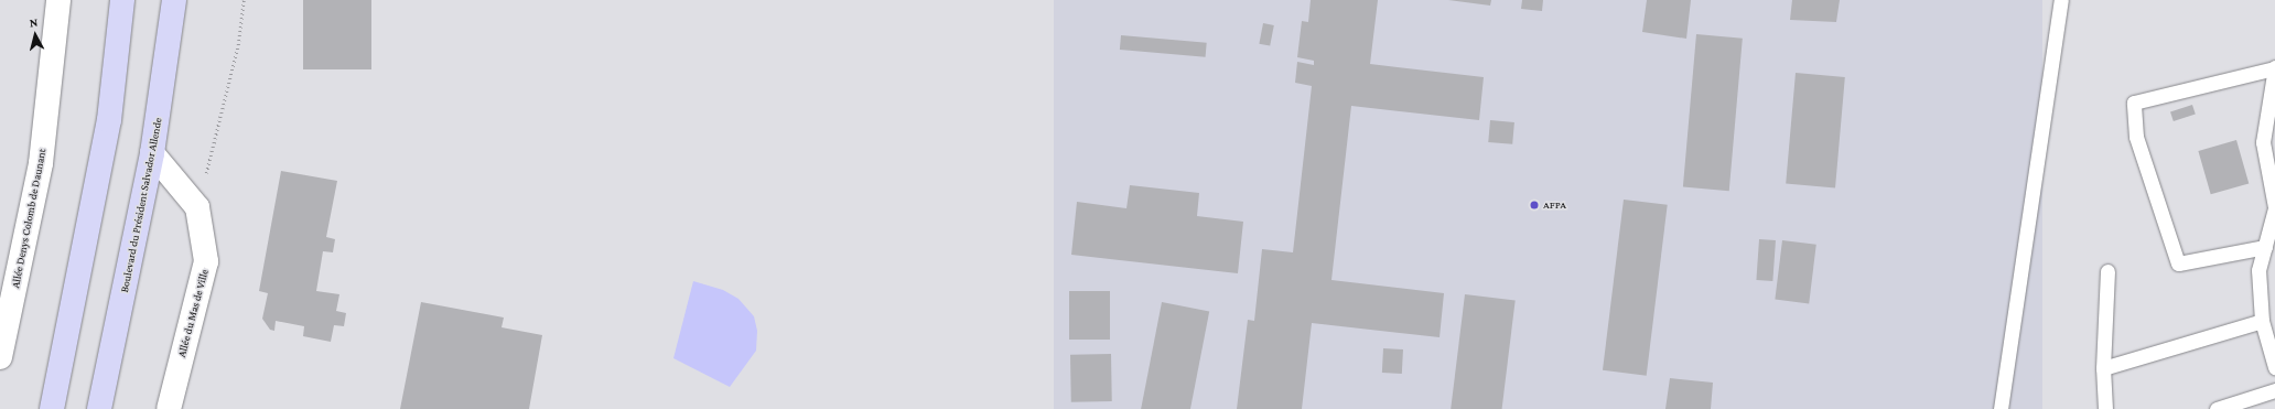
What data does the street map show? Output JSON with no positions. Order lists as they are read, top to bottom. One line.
{"streets":{"main road":["Boulevard du Président Salvador Allende"],"street":["Allée Denys Colomb de Daunant","Allée du Mas de Ville"]},"places":["AFPA"],"north":"top"}
